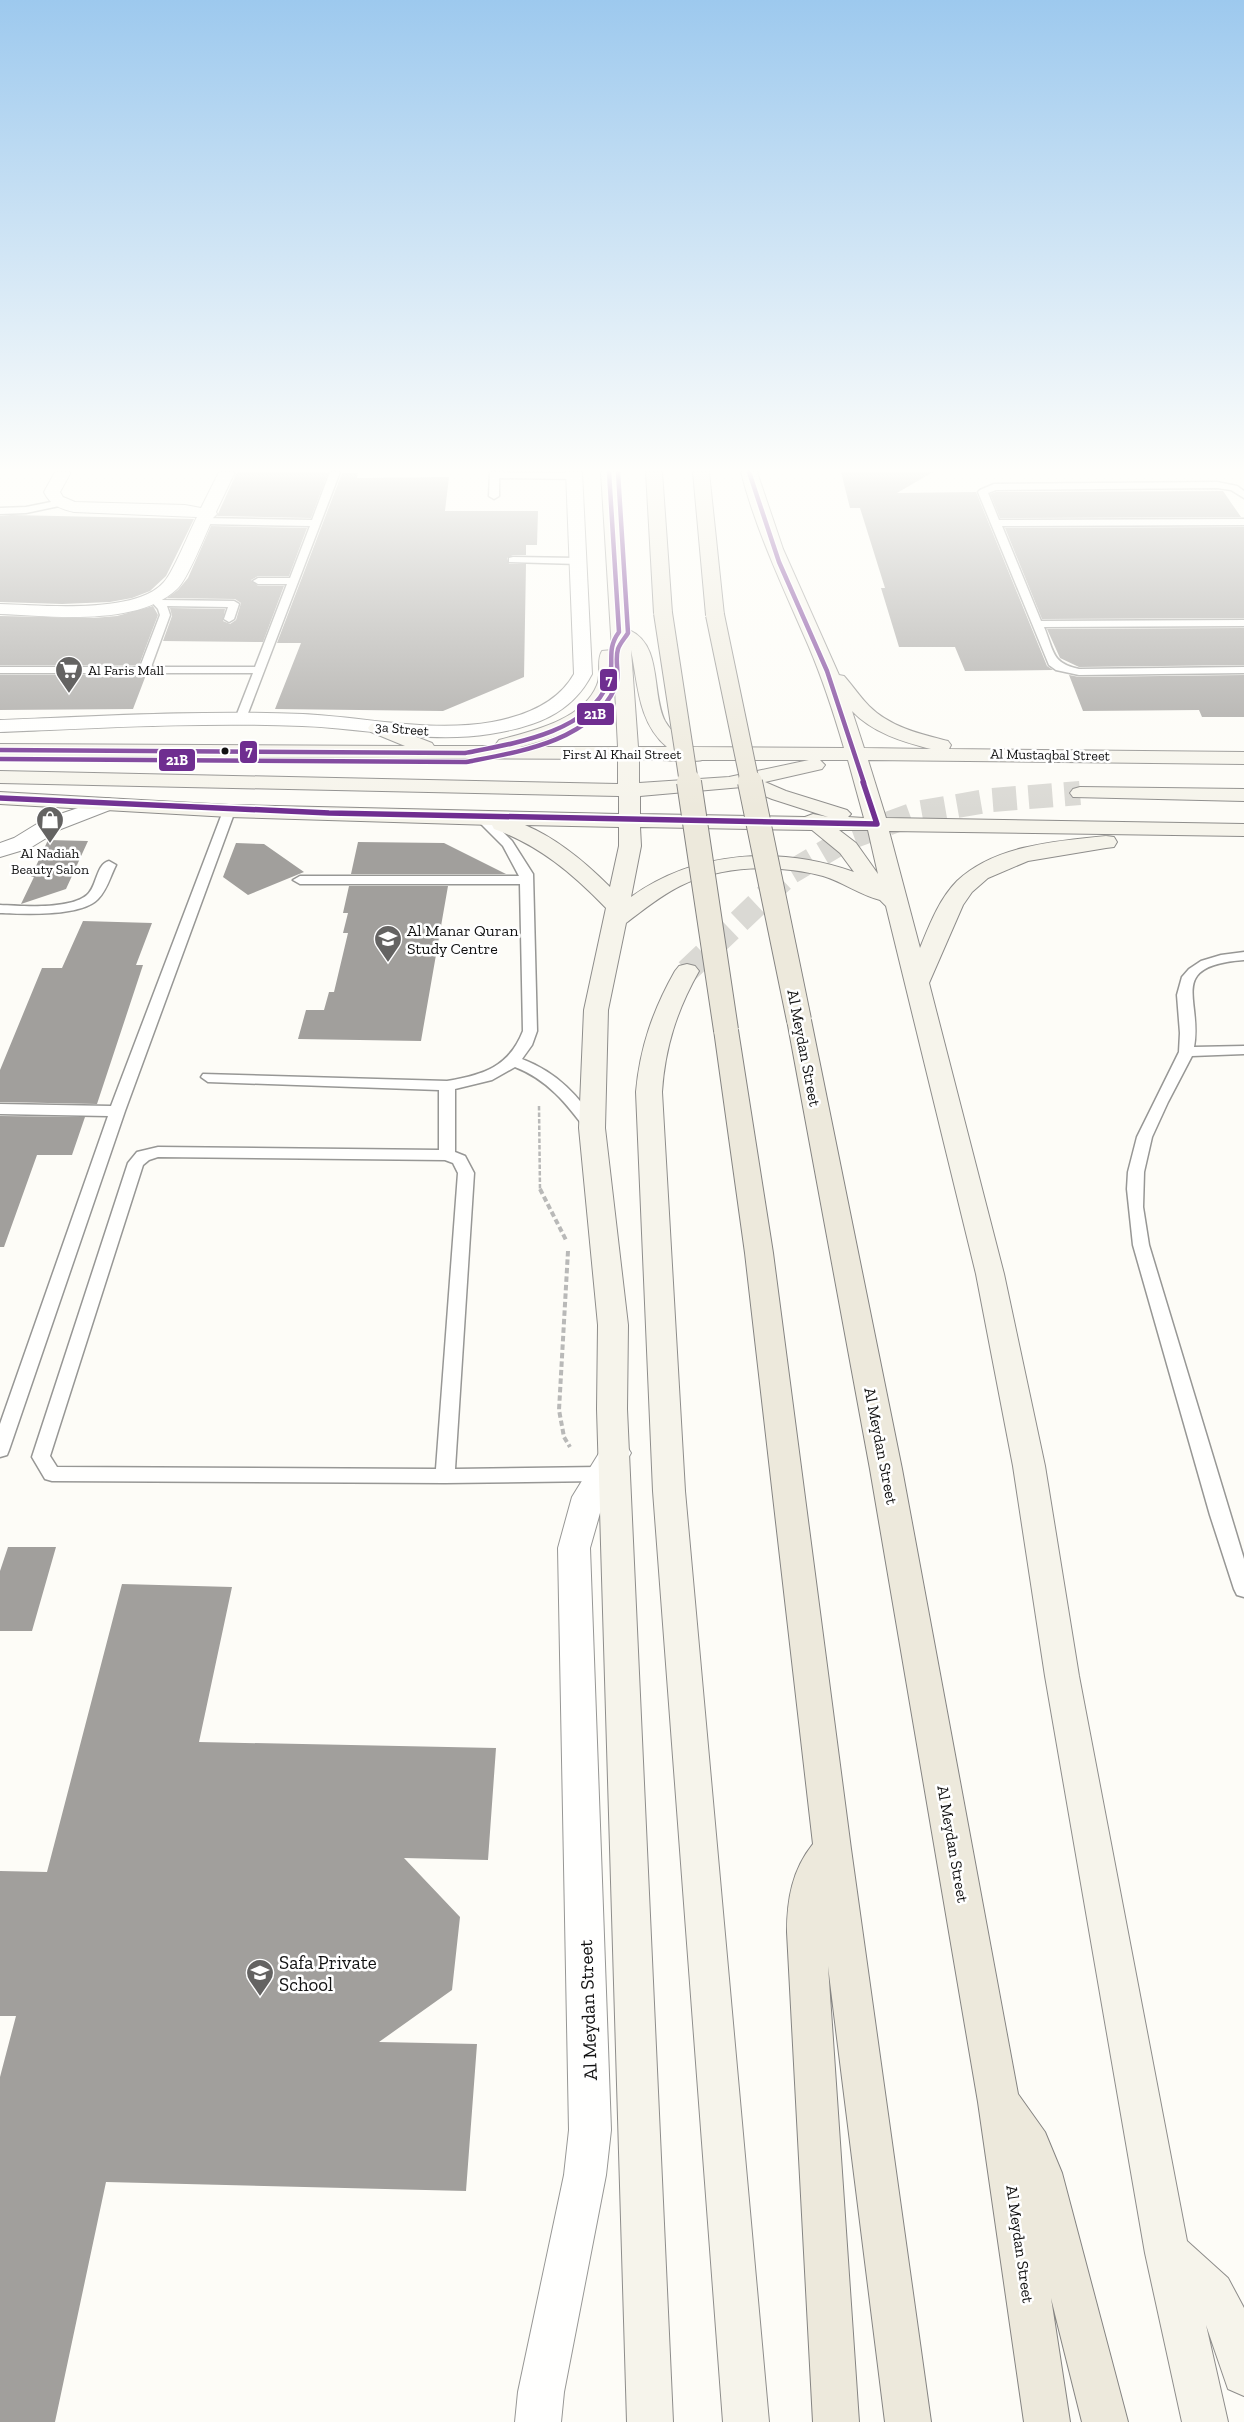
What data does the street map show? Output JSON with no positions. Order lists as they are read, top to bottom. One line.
{"streets":{"main road":["First Al Khail Street","Al Mustaqbal Street","Al Meydan Street"],"street":["3a Street"]},"places":{"supermarket":["Al Faris Mall"],"shop":["Al Nadiah Beauty Salon"],"school or university":["Al Manar Quran Study Centre","Safa Private School"]},"lines":["transit line 7","transit line 21B"]}
